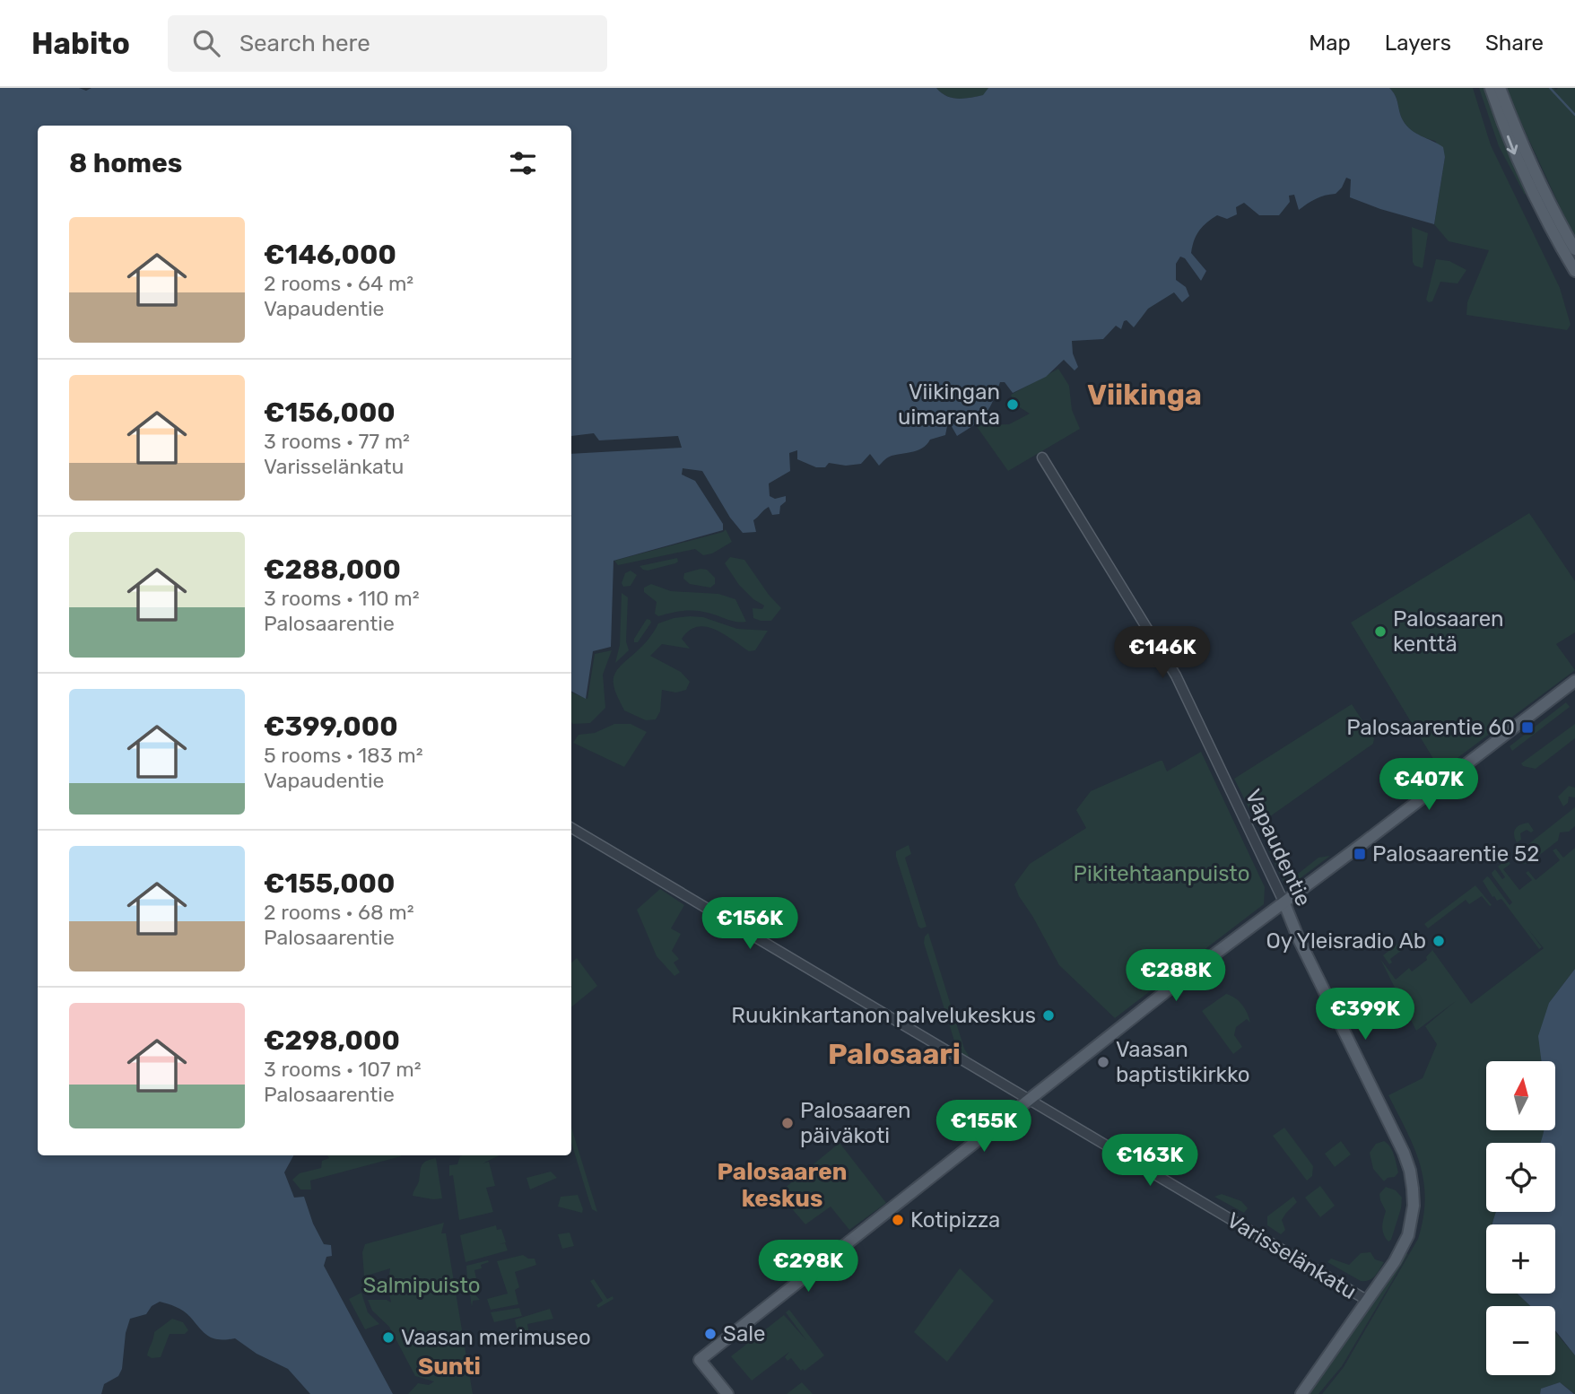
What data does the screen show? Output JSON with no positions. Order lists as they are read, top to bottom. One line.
{"streets":{"main road":["Vapaudentie"],"street":["Varisselänkatu"]},"crossings":[["Vapaudentie","Varisselänkatu"]],"districts":["Viikinga","Palosaari","Palosaaren keskus","Sunti"],"parks":["Pikitehtaanpuisto","Salmipuisto"],"places":{"other":["Viikingan uimaranta","Palosaaren kenttä","Oy Yleisradio Ab","Ruukinkartanon palvelukeskus","Vaasan baptistikirkko","Palosaaren päiväkoti","Kotipizza","Sale","Vaasan merimuseo"],"transit":["Palosaarentie 60","Palosaarentie 52"]},"north":"top","page":{"header":"Habito","search":"Search here","nav":["Map","Layers","Share"],"heading":"8 homes","list":[{"name":"€146,000","note":"2 rooms · 64 m² · Vapaudentie"},{"name":"€156,000","note":"3 rooms · 77 m² · Varisselänkatu"},{"name":"€288,000","note":"3 rooms · 110 m² · Palosaarentie"},{"name":"€399,000","note":"5 rooms · 183 m² · Vapaudentie"},{"name":"€155,000","note":"2 rooms · 68 m² · Palosaarentie"},{"name":"€298,000","note":"3 rooms · 107 m² · Palosaarentie"}],"price":["€146K","€407K","€156K","€288K","€399K","€155K","€163K","€298K"],"map_buttons":["+","−"]}}
